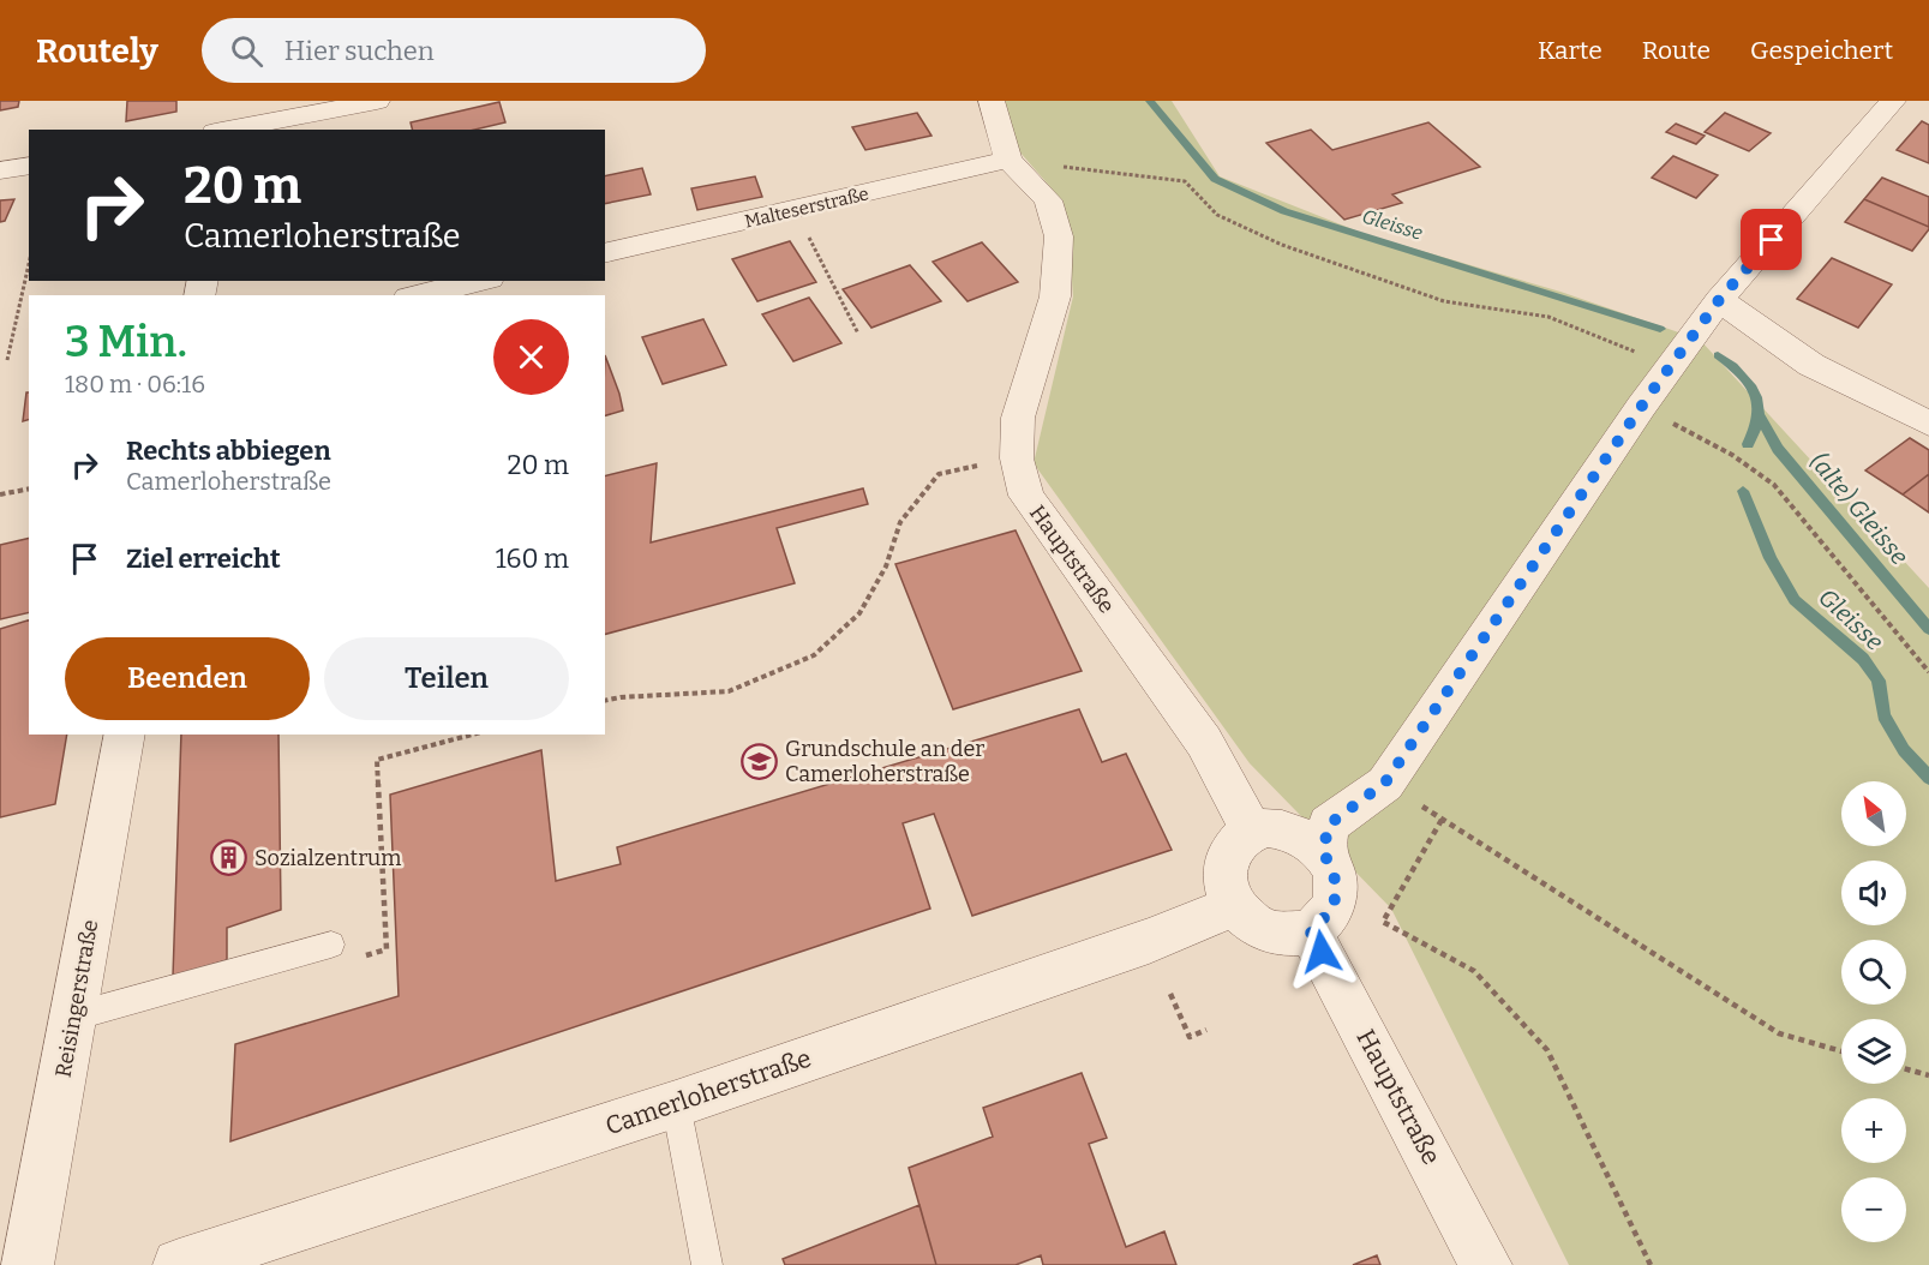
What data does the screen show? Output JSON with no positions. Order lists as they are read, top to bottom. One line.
{"streets":{"street":["Malteserstraße","Hauptstraße","Reisingerstraße","Camerloherstraße"]},"crossings":[["Malteserstraße","Hauptstraße"],["Hauptstraße","Camerloherstraße"]],"water":["Gleisse","(alte) Gleisse"],"places":{"school or university":["Grundschule an der Camerloherstraße"],"building":["Sozialzentrum"]},"north":"top left","page":{"header":"Routely","search":"Hier suchen","nav":["Karte","Route","Gespeichert"],"turn":["20 m","Camerloherstraße"],"heading":["3 Min.","180 m · 06:16"],"list":[{"name":"Rechts abbiegen","note":"Camerloherstraße","value":"20 m"},{"name":"Ziel erreicht","value":"160 m"}],"buttons":["Beenden","Teilen"],"map_buttons":["+","−"]}}
